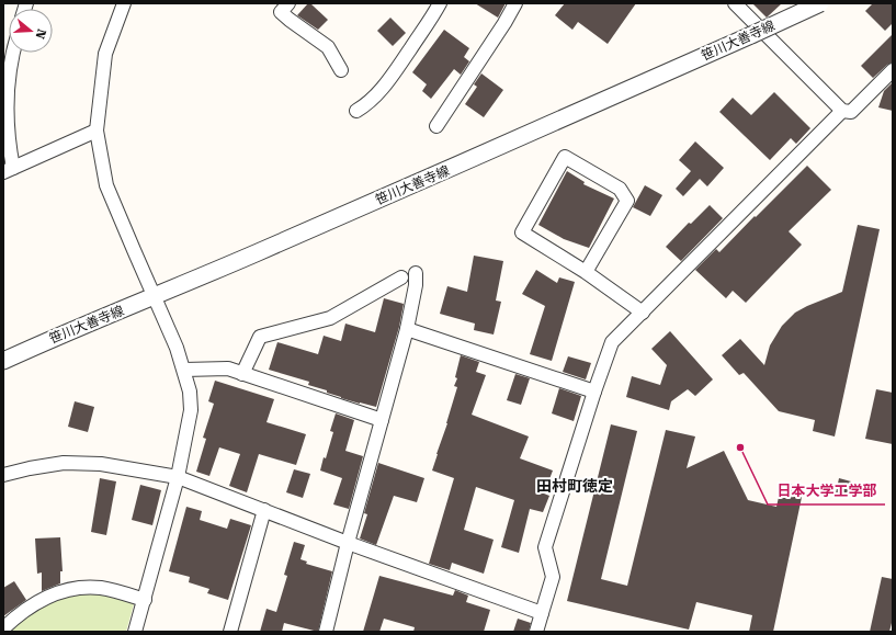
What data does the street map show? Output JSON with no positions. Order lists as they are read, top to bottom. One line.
{"streets":{"street":["笹川大善寺線"]},"districts":["田村町徳定"],"places":["日本大学工学部"],"north":"right"}
